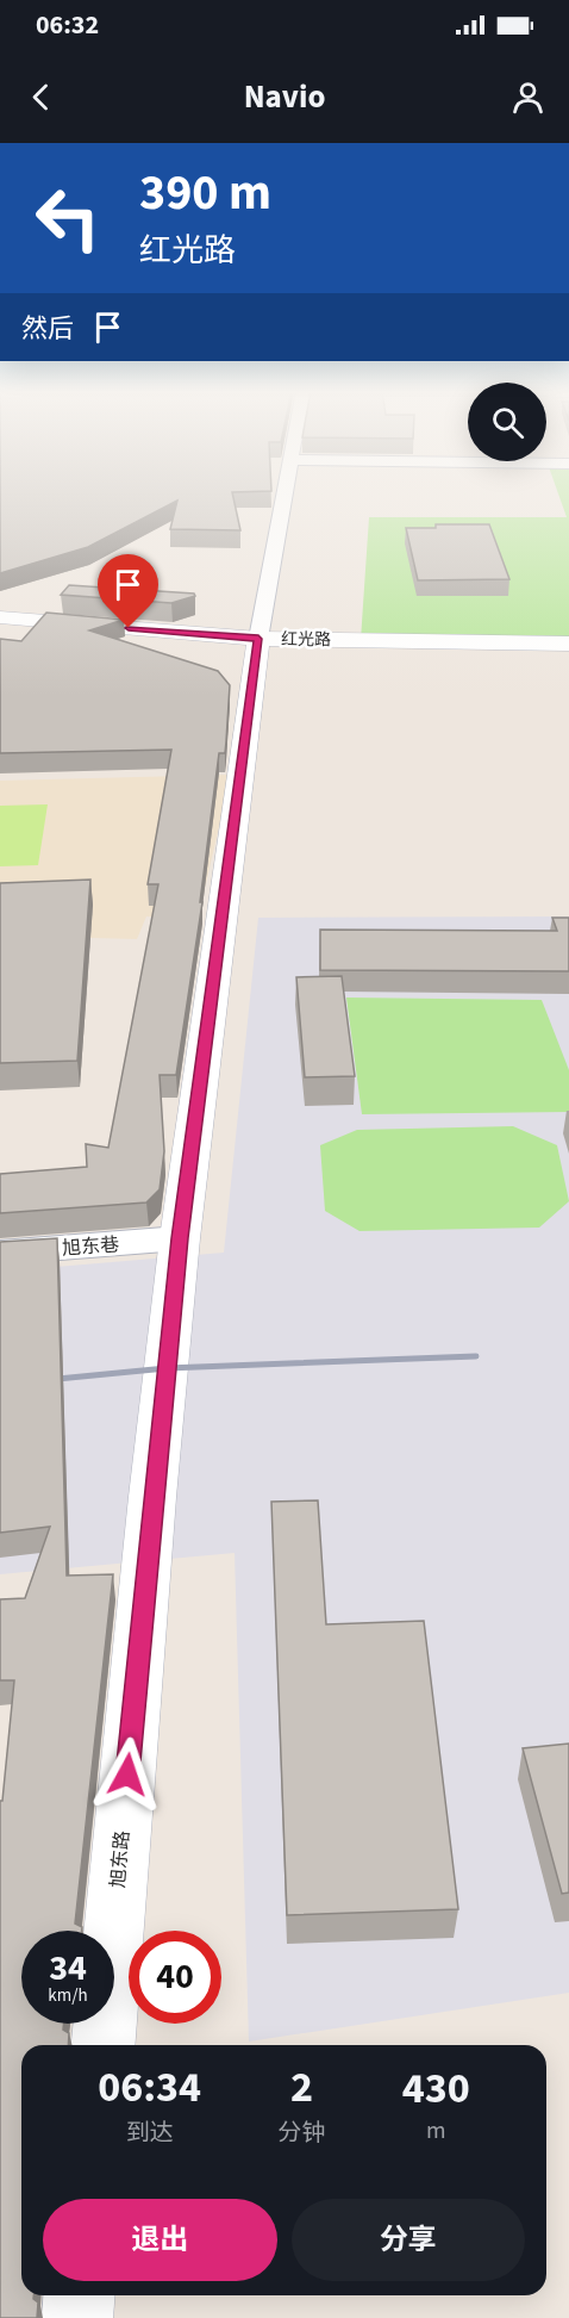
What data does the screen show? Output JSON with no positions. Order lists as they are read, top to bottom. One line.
{"streets":{"street":["红光路","旭东巷","旭东路"]},"crossings":[["红光路","旭东路"],["旭东巷","旭东路"]],"page":{"status":"06:32","header":"Navio","turn":["390 m","红光路"],"then":"然后","speed":"34 km/h","limit":"40","eta":["06:34","到达","2","分钟","430","m"],"buttons":["退出","分享"]}}
